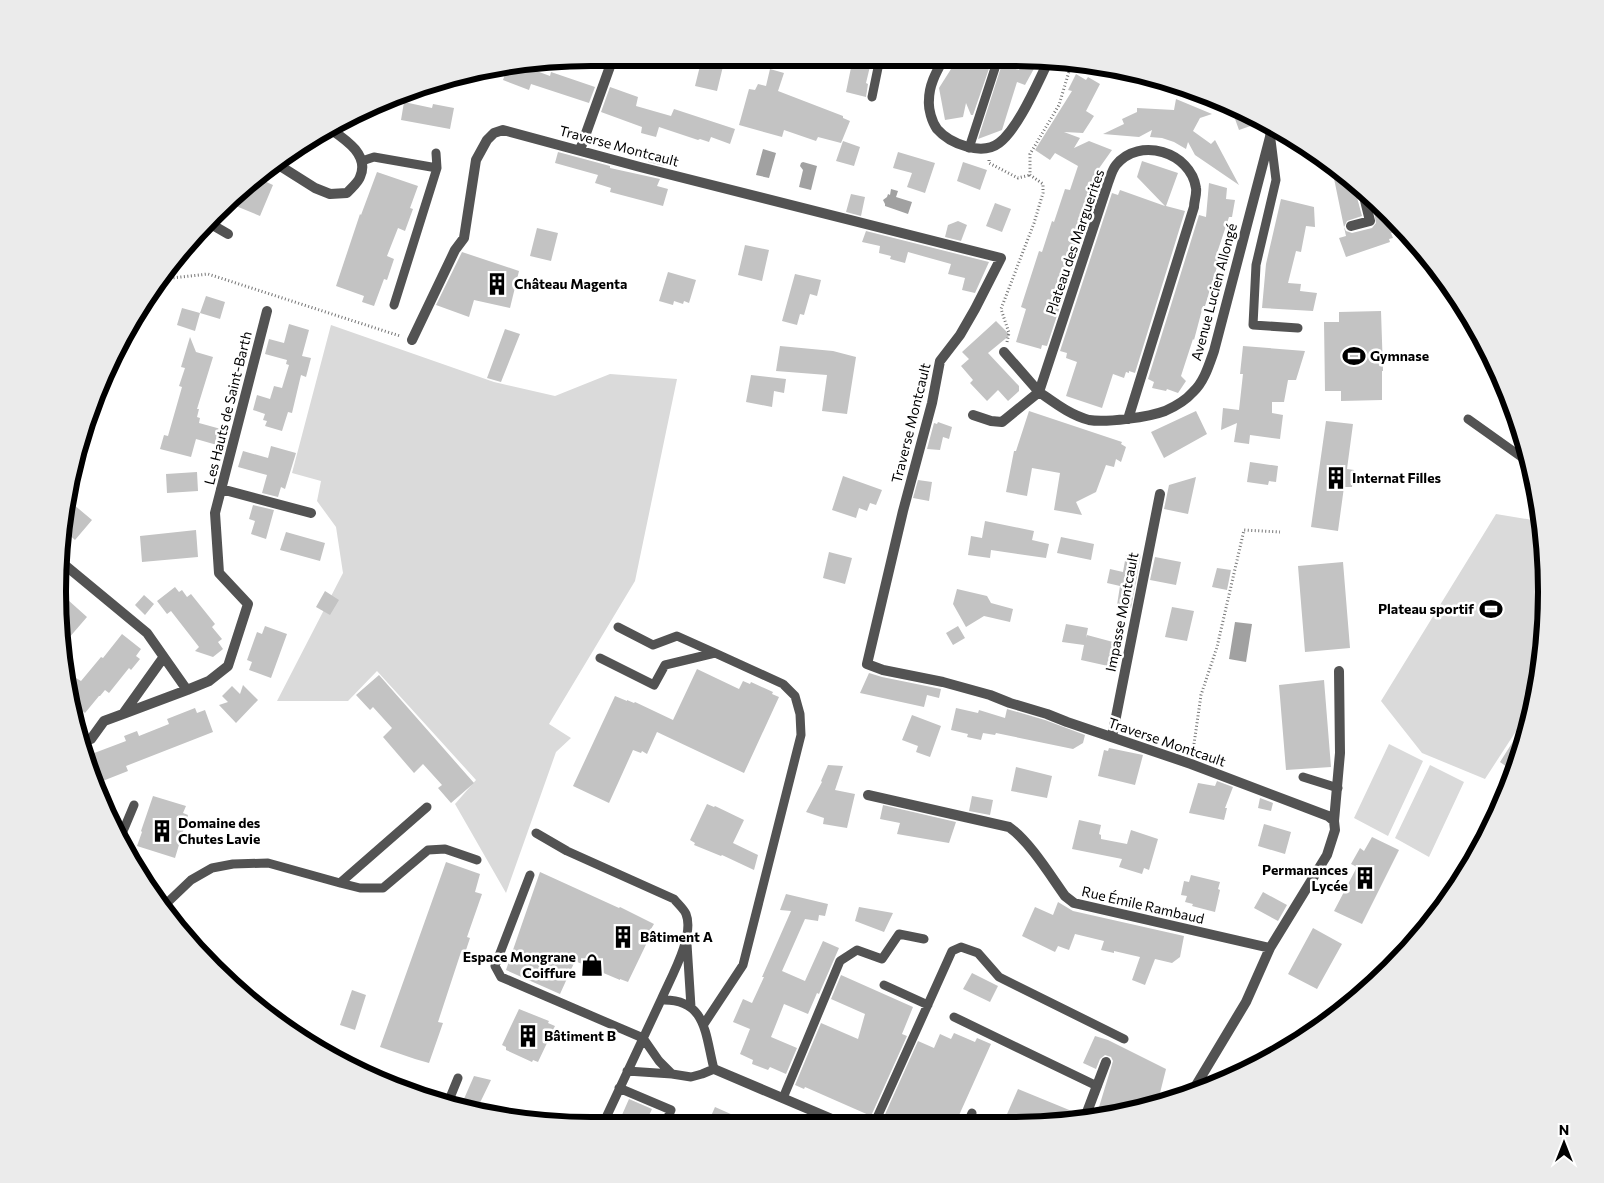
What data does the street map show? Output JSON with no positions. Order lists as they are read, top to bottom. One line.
{"streets":{"street":["Traverse Montcault","Plateau des Marguerites","Avenue Lucien Allongé","Les Hauts de Saint-Barth","Impasse Montcault","Rue Émile Rambaud"]},"crossings":[["Traverse Montcault","Impasse Montcault"],["Plateau des Marguerites","Avenue Lucien Allongé"]],"places":{"building":["Château Magenta","Internat Filles","Domaine des Chutes Lavie","Permanances Lycée","Bâtiment A","Bâtiment B"],"sports":["Gymnase","Plateau sportif"],"shop":["Espace Mongrane Coiffure"]},"north":"top"}
